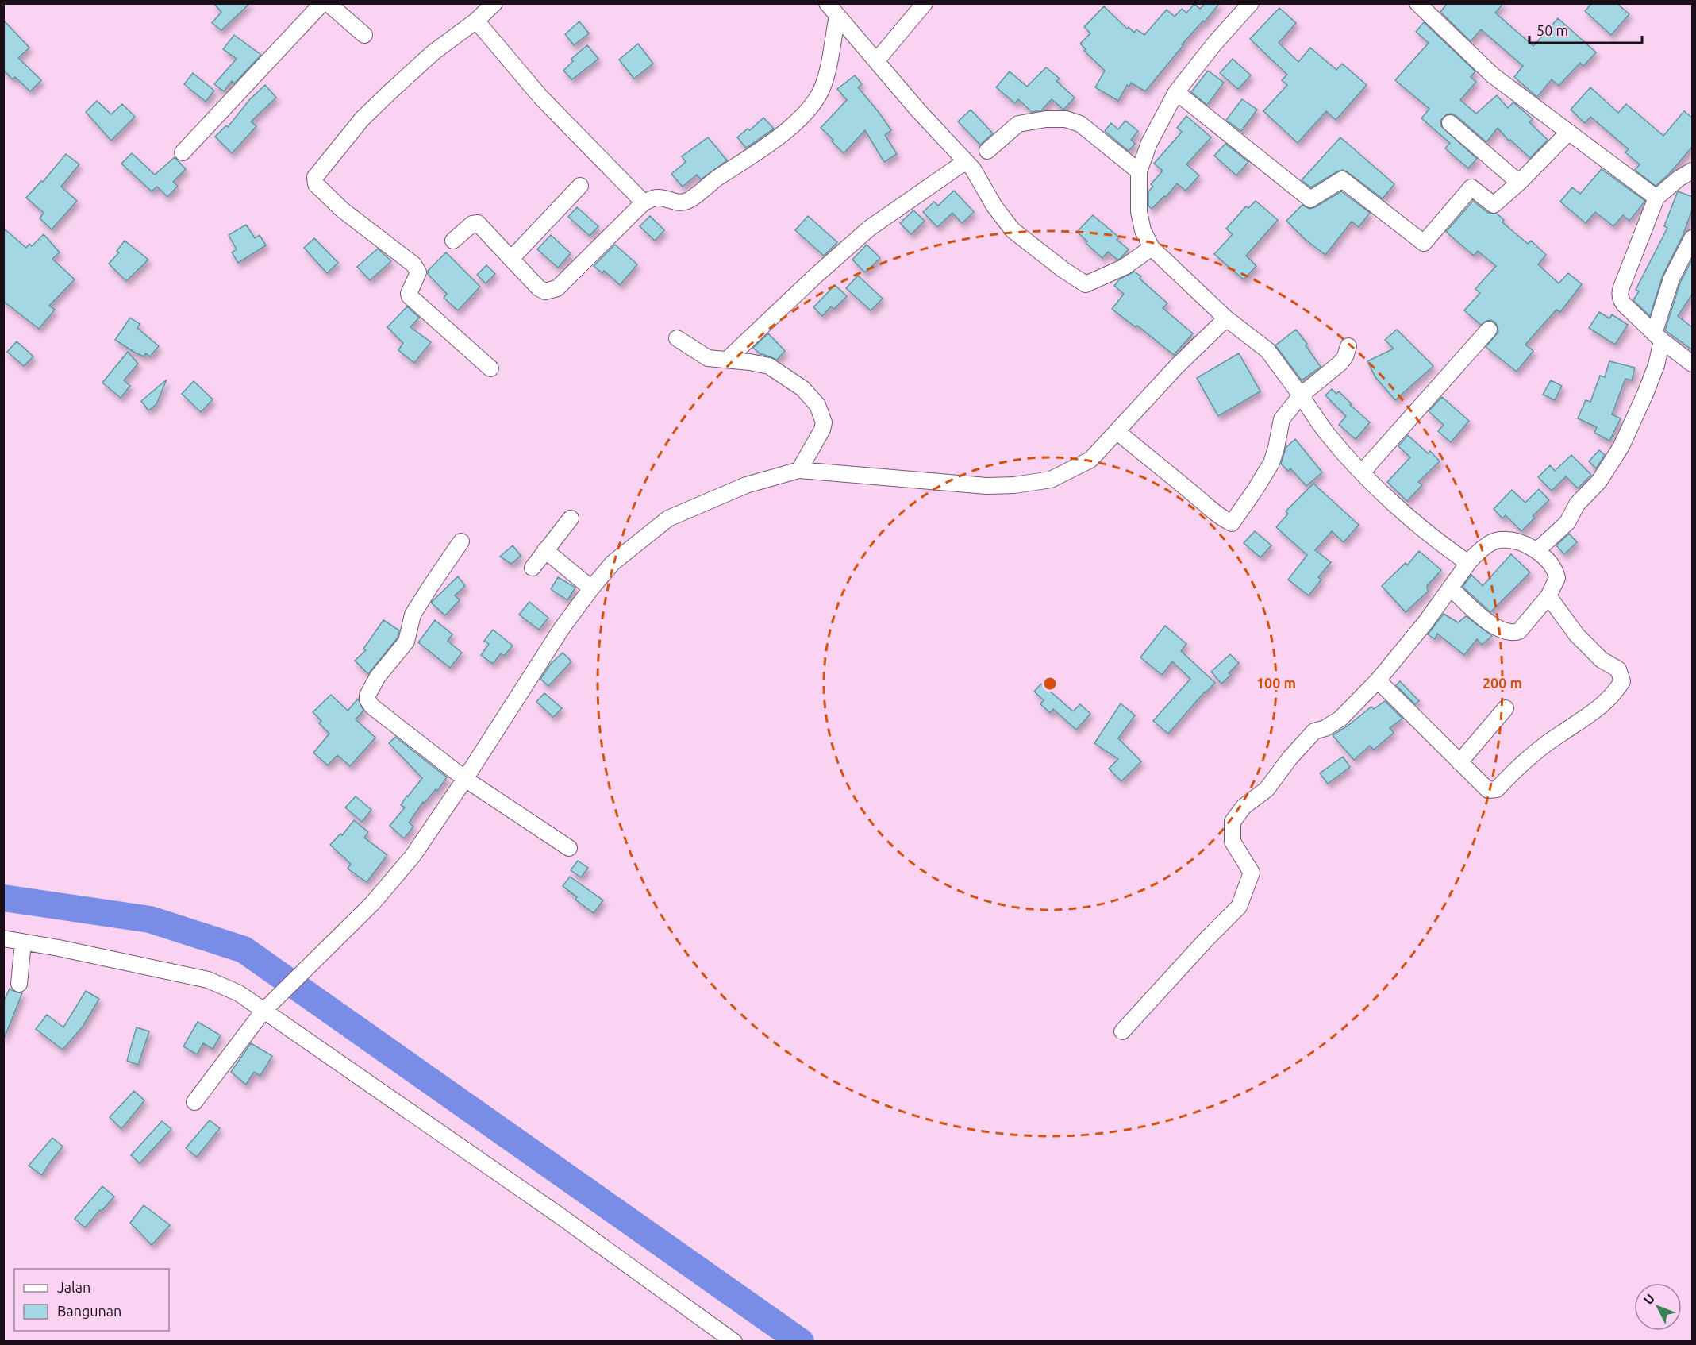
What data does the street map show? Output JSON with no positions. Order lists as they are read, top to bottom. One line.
{"legend":["Jalan","Bangunan"],"scale_bar":"50 m","north":"top left","rings":["100 m","200 m"]}
